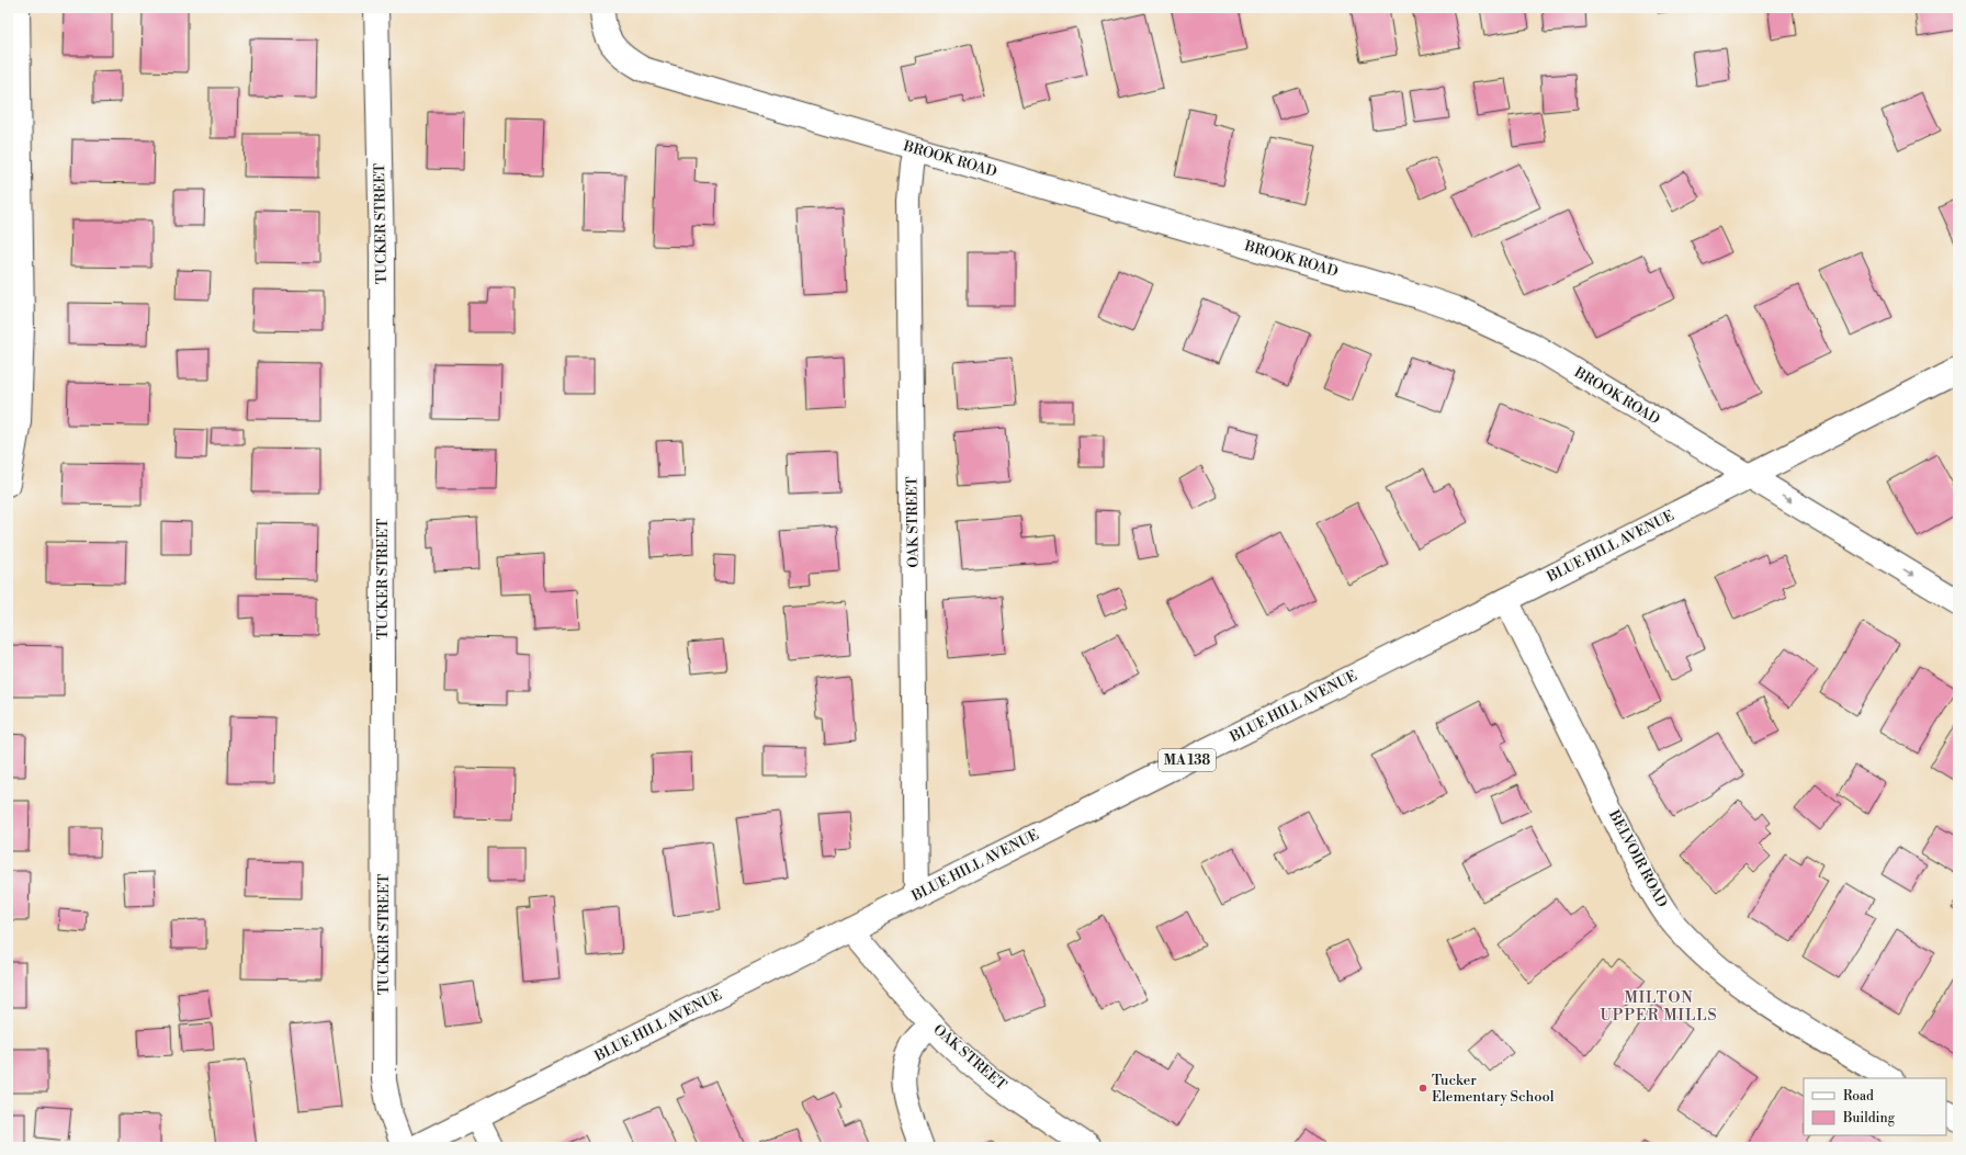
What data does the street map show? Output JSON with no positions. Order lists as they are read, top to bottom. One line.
{"streets":{"main road":["BROOK ROAD","TUCKER STREET","OAK STREET","BLUE HILL AVENUE","MA 138","BELVOIR ROAD"]},"crossings":[["BROOK ROAD","OAK STREET"],["BROOK ROAD","BLUE HILL AVENUE"],["OAK STREET","BLUE HILL AVENUE"],["BLUE HILL AVENUE","BELVOIR ROAD"]],"districts":["MILTON UPPER MILLS"],"places":["Tucker Elementary School"],"legend":["Road","Building"]}
